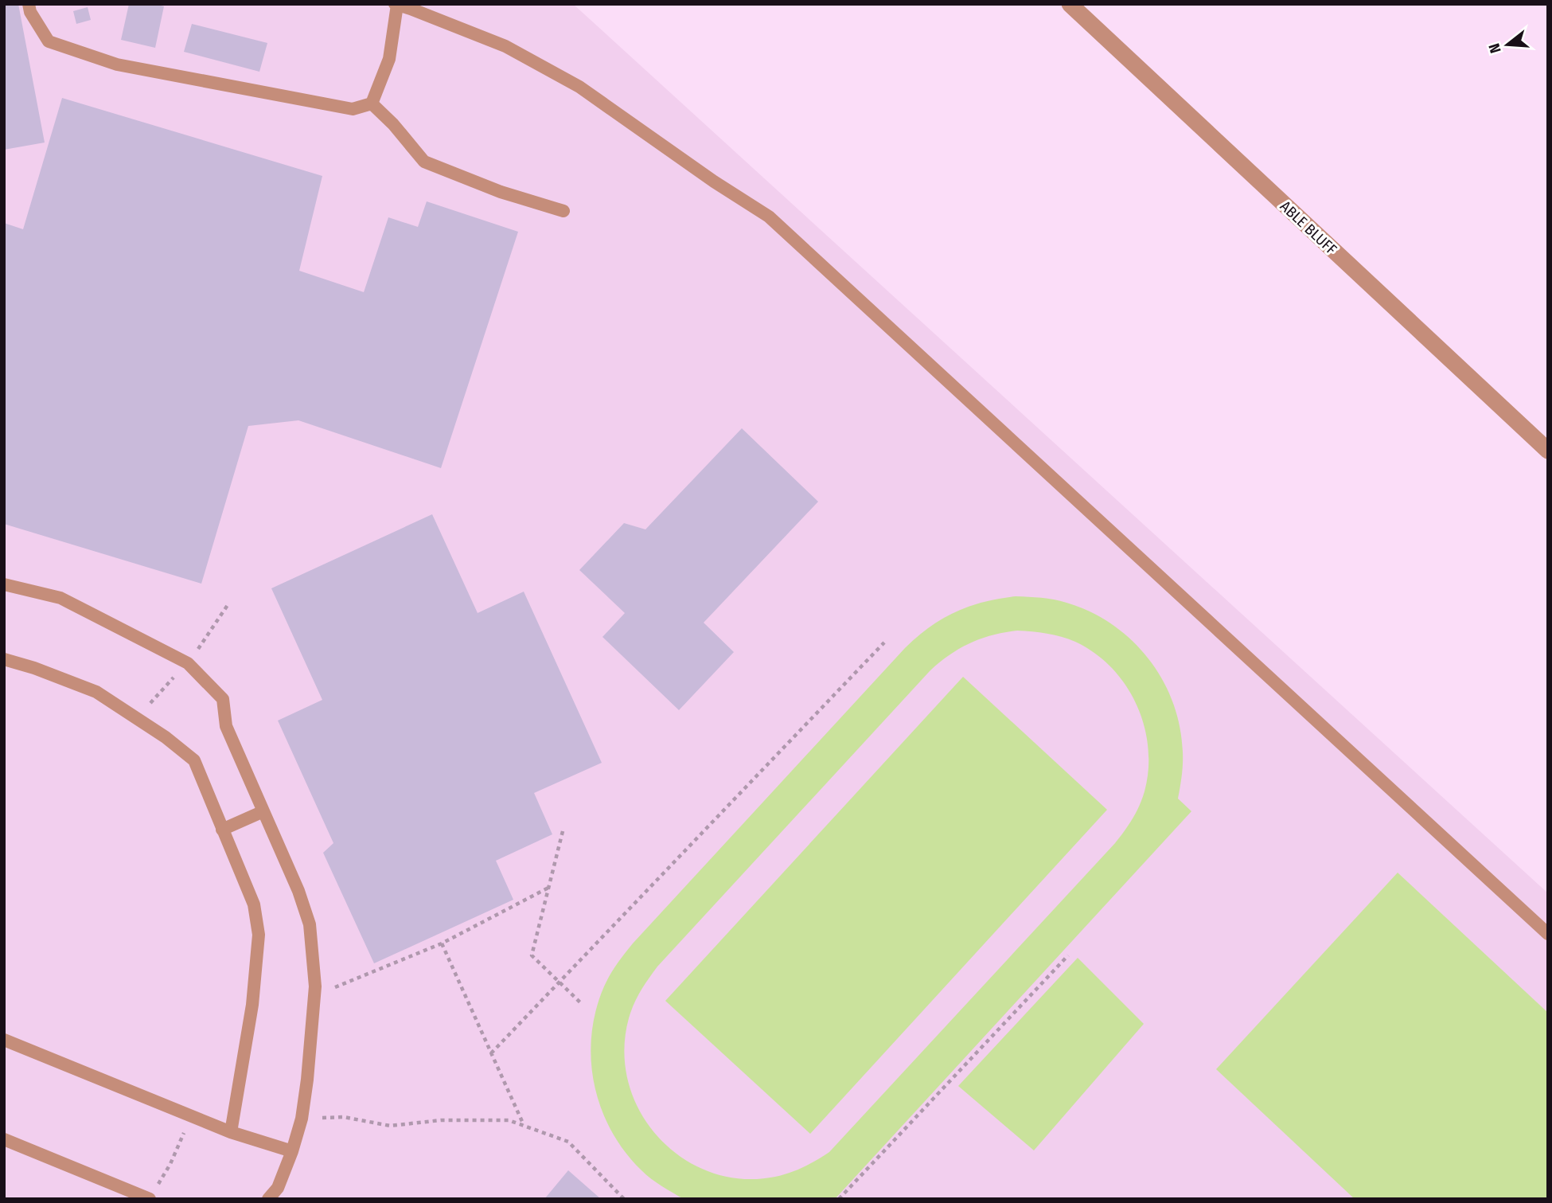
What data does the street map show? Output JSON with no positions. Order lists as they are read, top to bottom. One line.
{"streets":{"street":["ABLE BLUFF"]},"north":"left"}
